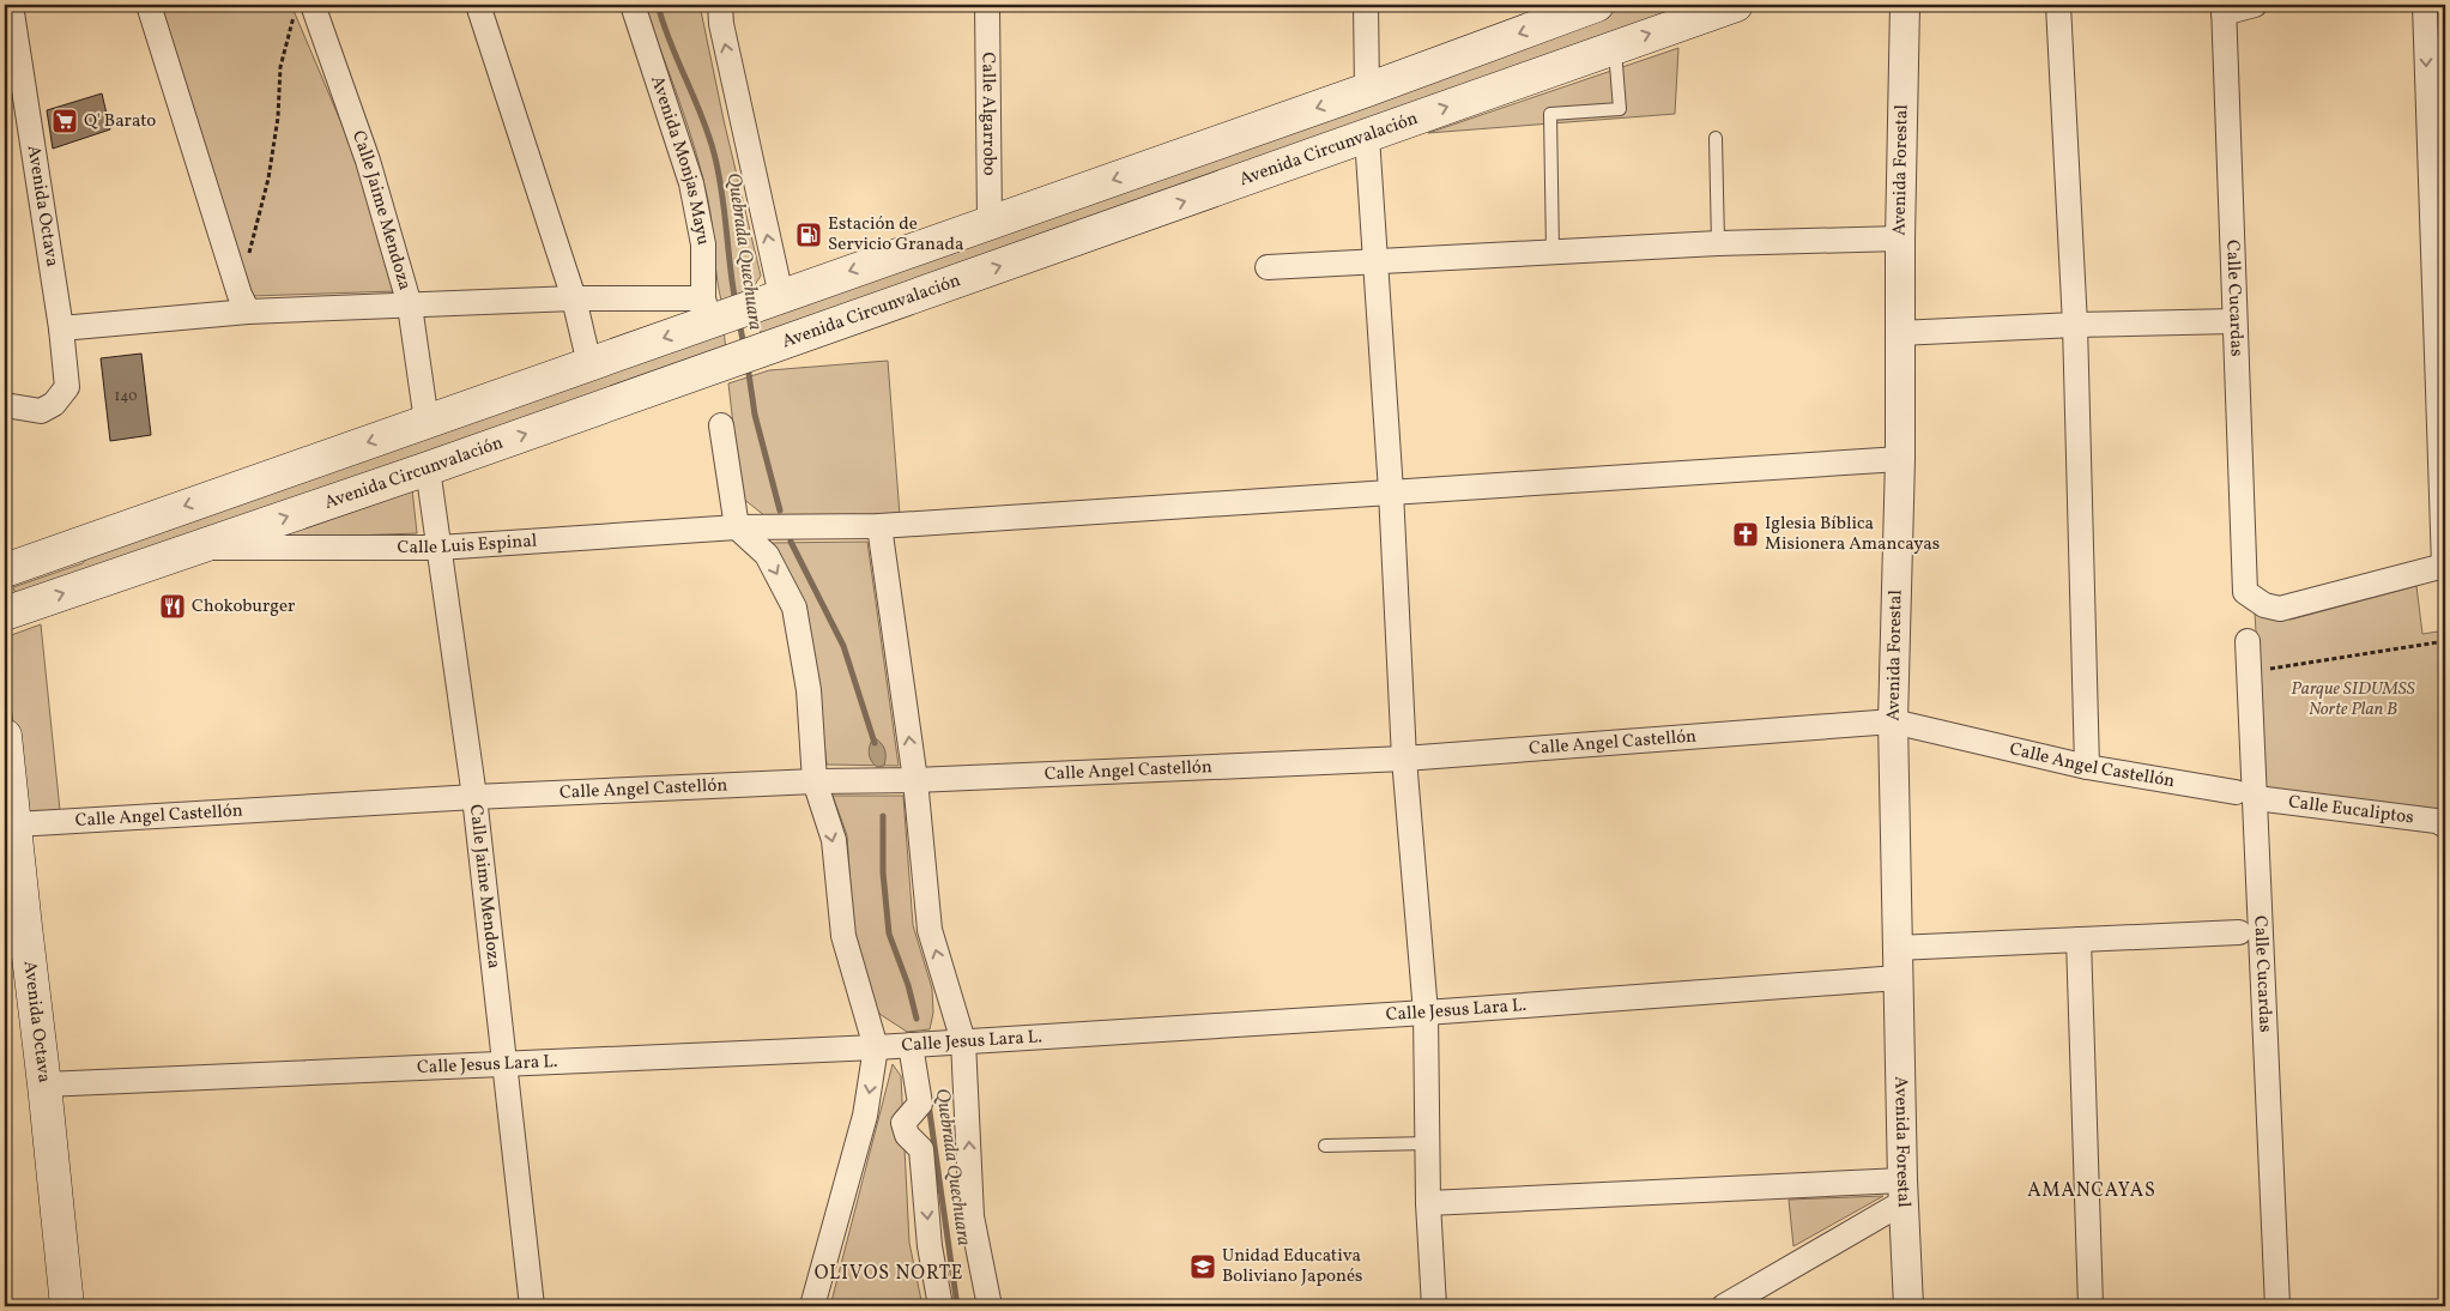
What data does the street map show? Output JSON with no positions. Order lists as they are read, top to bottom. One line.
{"streets":{"main road":["Avenida Circunvalación","Avenida Octava"],"street":["Calle Algarrobo","Avenida Monjas Mayu","Avenida Forestal","Calle Jaime Mendoza","Calle Cucardas","Calle Luis Espinal","Calle Angel Castellón","Calle Eucaliptos","Calle Jesus Lara L."]},"crossings":[["Avenida Circunvalación","Calle Jaime Mendoza"],["Avenida Circunvalación","Calle Luis Espinal"],["Avenida Forestal","Calle Luis Espinal"],["Avenida Forestal","Calle Angel Castellón"],["Avenida Forestal","Calle Jesus Lara L."],["Avenida Octava","Calle Angel Castellón"],["Avenida Octava","Calle Jesus Lara L."],["Calle Jaime Mendoza","Calle Luis Espinal"],["Calle Jaime Mendoza","Calle Angel Castellón"],["Calle Jaime Mendoza","Calle Jesus Lara L."],["Calle Cucardas","Calle Angel Castellón"],["Calle Cucardas","Calle Eucaliptos"],["Calle Angel Castellón","Calle Eucaliptos"]],"districts":["AMANCAYAS","OLIVOS NORTE"],"water":["Quebrada Quechuara"],"parks":["Parque SIDUMSS Norte Plan B"],"places":{"supermarket":["Q' Barato"],"fuel station":["Estación de Servicio Granada"],"church":["Iglesia Bíblica Misionera Amancayas"],"restaurant":["Chokoburger"],"school or university":["Unidad Educativa Boliviano Japonés"]},"house_numbers":["140"]}
